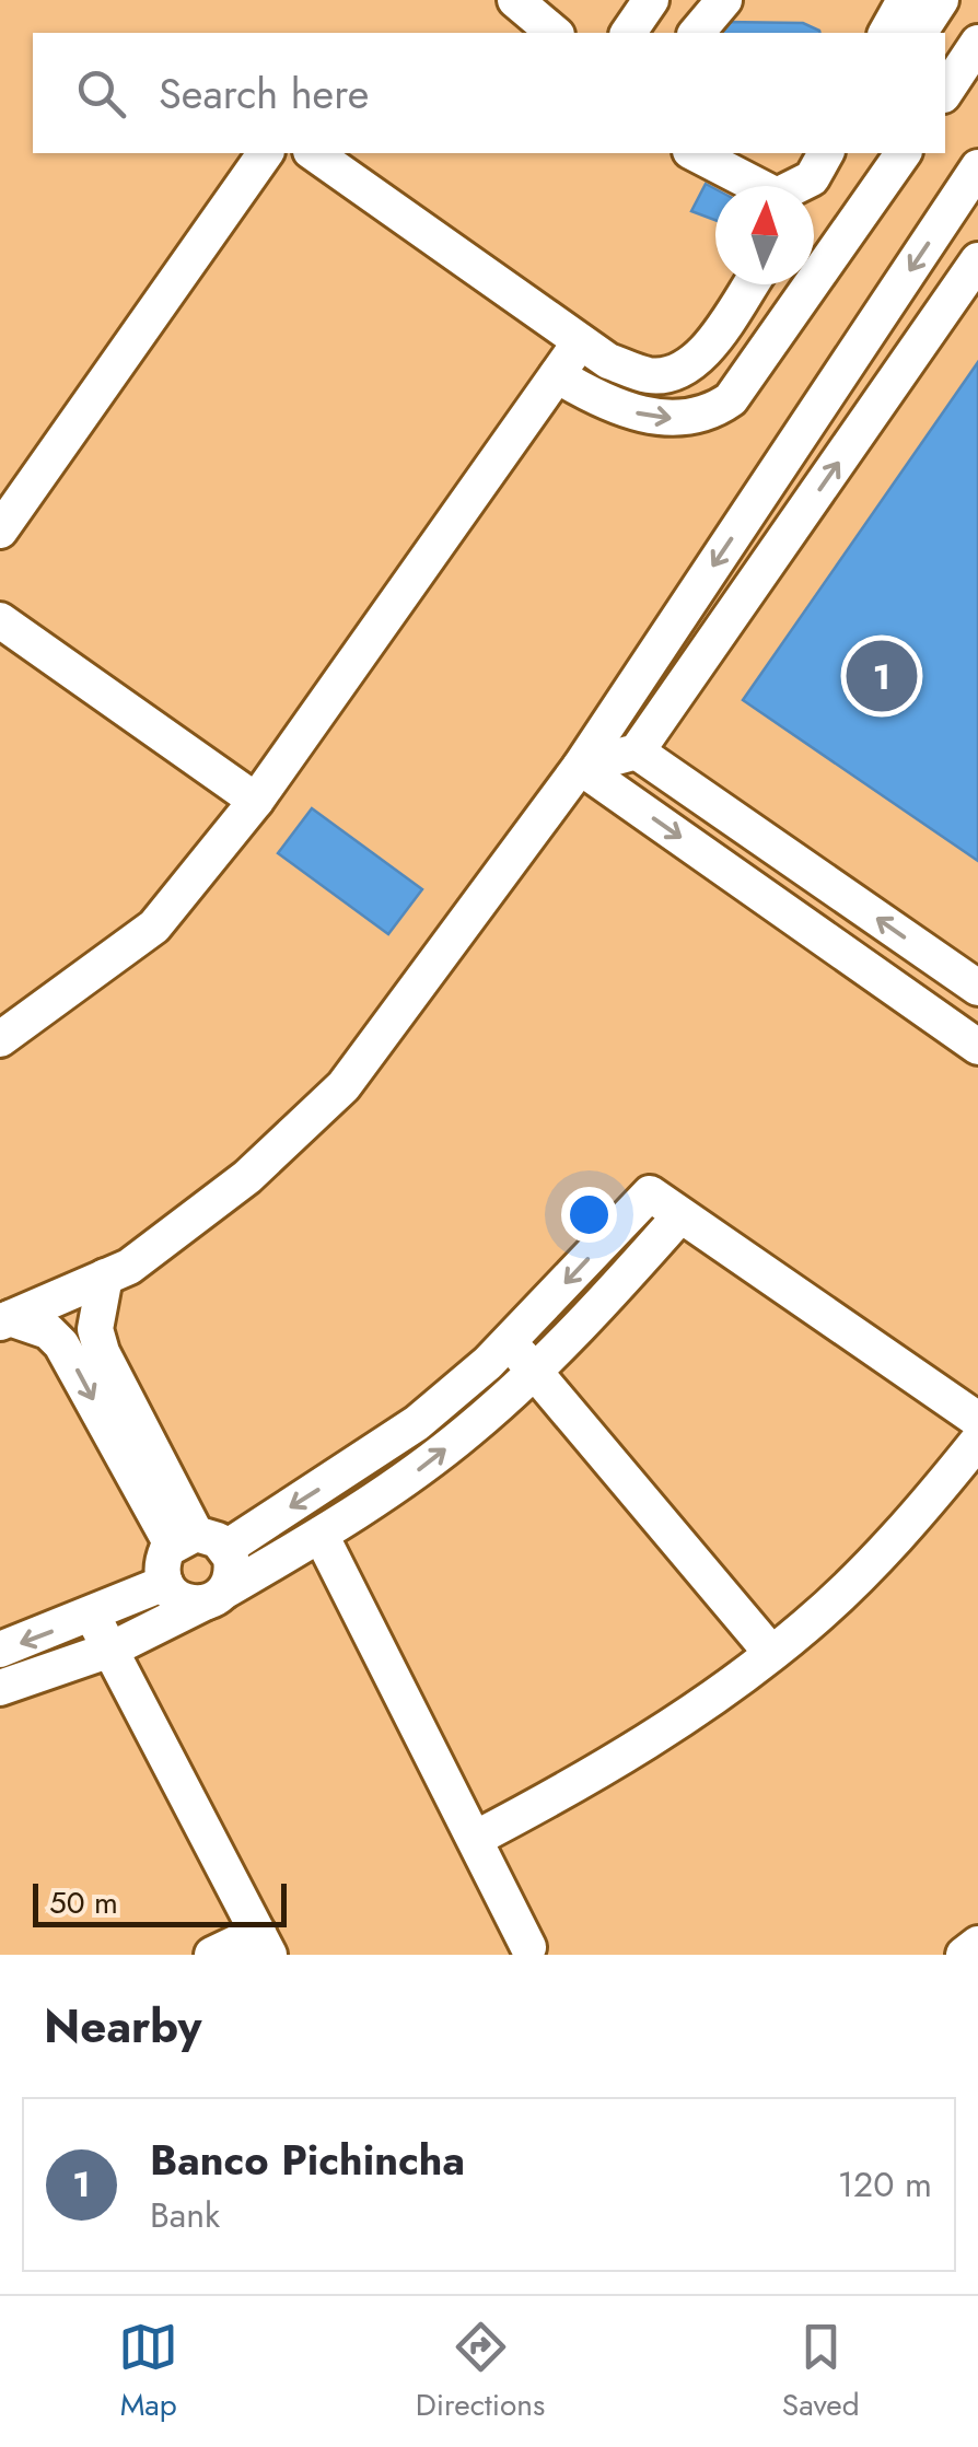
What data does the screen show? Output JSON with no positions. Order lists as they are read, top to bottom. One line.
{"scale_bar":"50 m","north":"top","page":{"search":"Search here","pins":"1","scale":"50 m","heading":"Nearby","list":[{"mark":"1","name":"Banco Pichincha","note":"Bank","value":"120 m"}],"nav":["Map","Directions","Saved"]}}
